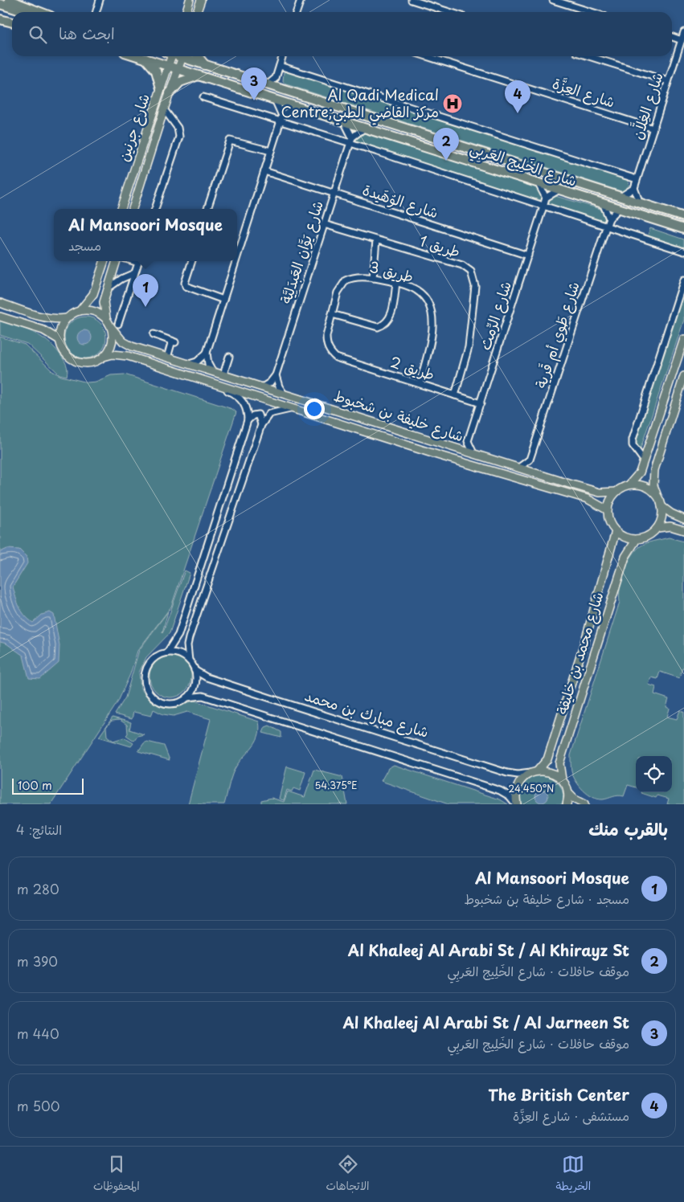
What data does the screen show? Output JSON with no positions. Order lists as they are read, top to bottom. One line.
{"streets":{"highway":["شارع الخَلِيج العَربِي"],"main road":["شارع جرنين","شارع خليفة بن شخبوط","شارع محمد بن خليفة"],"street":["شارع العِزَّة","شارع الغِلاَّن","شارع الوُهَيدة","طريق 1","شارع يَوَّان العَبدَلِيَّة","طريق 3","شارع الرِّمث","شارع طَوي أم قَرية","طريق 2","شارع مبارك بن محمد"]},"crossings":[["شارع العِزَّة","شارع الغِلاَّن"],["شارع الغِلاَّن","شارع الخَلِيج العَربِي"],["شارع جرنين","شارع الخَلِيج العَربِي"],["شارع الخَلِيج العَربِي","شارع طَوي أم قَرية"],["شارع الوُهَيدة","شارع يَوَّان العَبدَلِيَّة"],["شارع الوُهَيدة","شارع الرِّمث"],["طريق 1","شارع يَوَّان العَبدَلِيَّة"],["طريق 1","طريق 2"],["شارع يَوَّان العَبدَلِيَّة","شارع خليفة بن شخبوط"],["طريق 3","طريق 2"],["شارع الرِّمث","طريق 2"],["شارع خليفة بن شخبوط","شارع محمد بن خليفة"],["شارع محمد بن خليفة","شارع مبارك بن محمد"]],"places":{"hospital":["Al Qadi Medical Centre;مركز القاضي الطبي"]},"scale_bar":"100 m","page":{"search":"ابحث هنا","pins":["3","4","2","1"],"popup":["Al Mansoori Mosque","مسجد"],"scale":"100 m","heading":["بالقرب منك","النتائج: 4"],"list":[{"mark":"1","name":"Al Mansoori Mosque","note":"مسجد · شارع خليفة بن شخبوط","value":"280 m"},{"mark":"2","name":"Al Khaleej Al Arabi St / Al Khirayz St","note":"موقف حافلات · شارع الخَلِيج العَربِي","value":"390 m"},{"mark":"3","name":"Al Khaleej Al Arabi St / Al Jarneen St","note":"موقف حافلات · شارع الخَلِيج العَربِي","value":"440 m"},{"mark":"4","name":"The British Center","note":"مستشفى · شارع العِزَّة","value":"500 m"}],"nav":["الخريطة","الاتجاهات","المحفوظات"]},"coordinates":["54.375°E","24.450°N"]}
